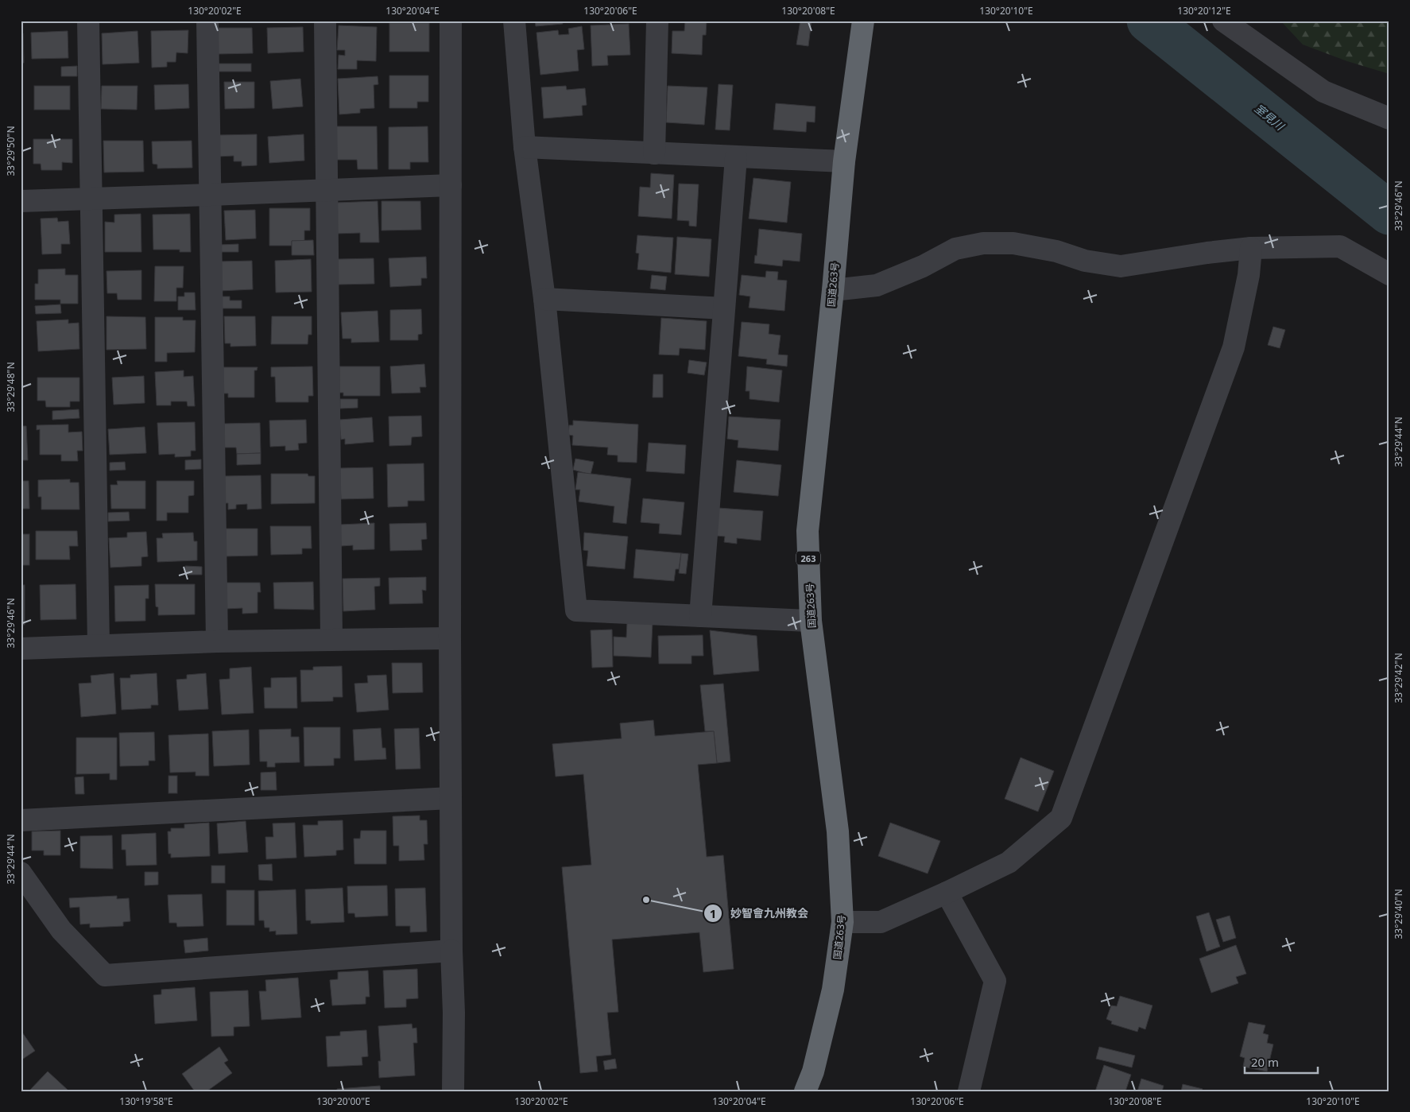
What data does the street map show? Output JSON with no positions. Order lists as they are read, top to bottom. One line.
{"streets":{"highway":["国道263号","263"]},"water":["室見川"],"places":["妙智會九州教会"],"scale_bar":"20 m","coordinates":["130°20'02\"E","130°20'04\"E","130°20'06\"E","130°20'08\"E","130°20'10\"E","130°20'12\"E","33°29'50\"N","33°29'46\"N","33°29'48\"N","33°29'44\"N","33°29'42\"N","33°29'40\"N","130°19'58\"E","130°20'00\"E"]}
